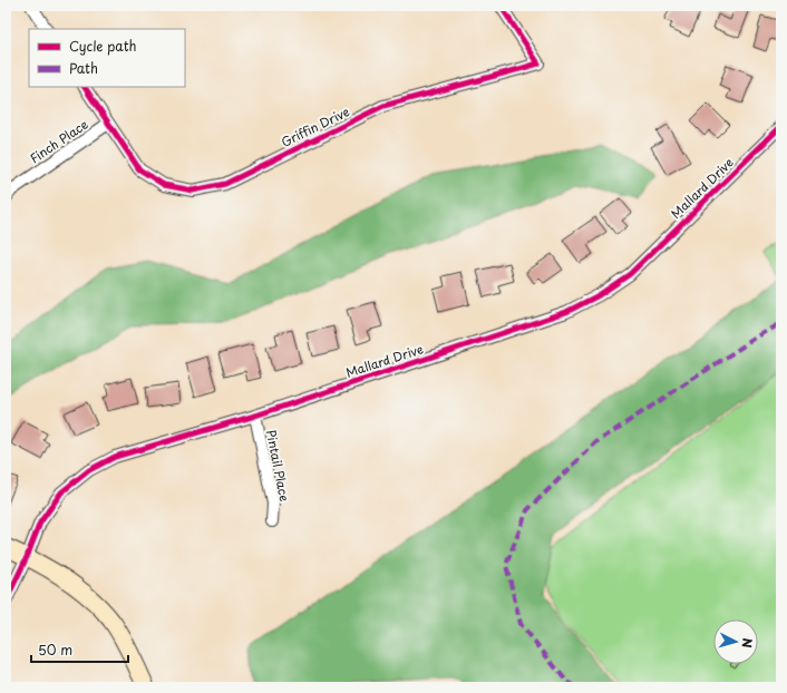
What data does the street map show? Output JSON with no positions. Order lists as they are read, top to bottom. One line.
{"streets":{"street":["Griffin Drive","Finch Place","Mallard Drive","Pintail Place"]},"crossings":[["Griffin Drive","Finch Place"],["Mallard Drive","Pintail Place"]],"legend":["Cycle path","Path"],"scale_bar":"50 m","north":"right"}
